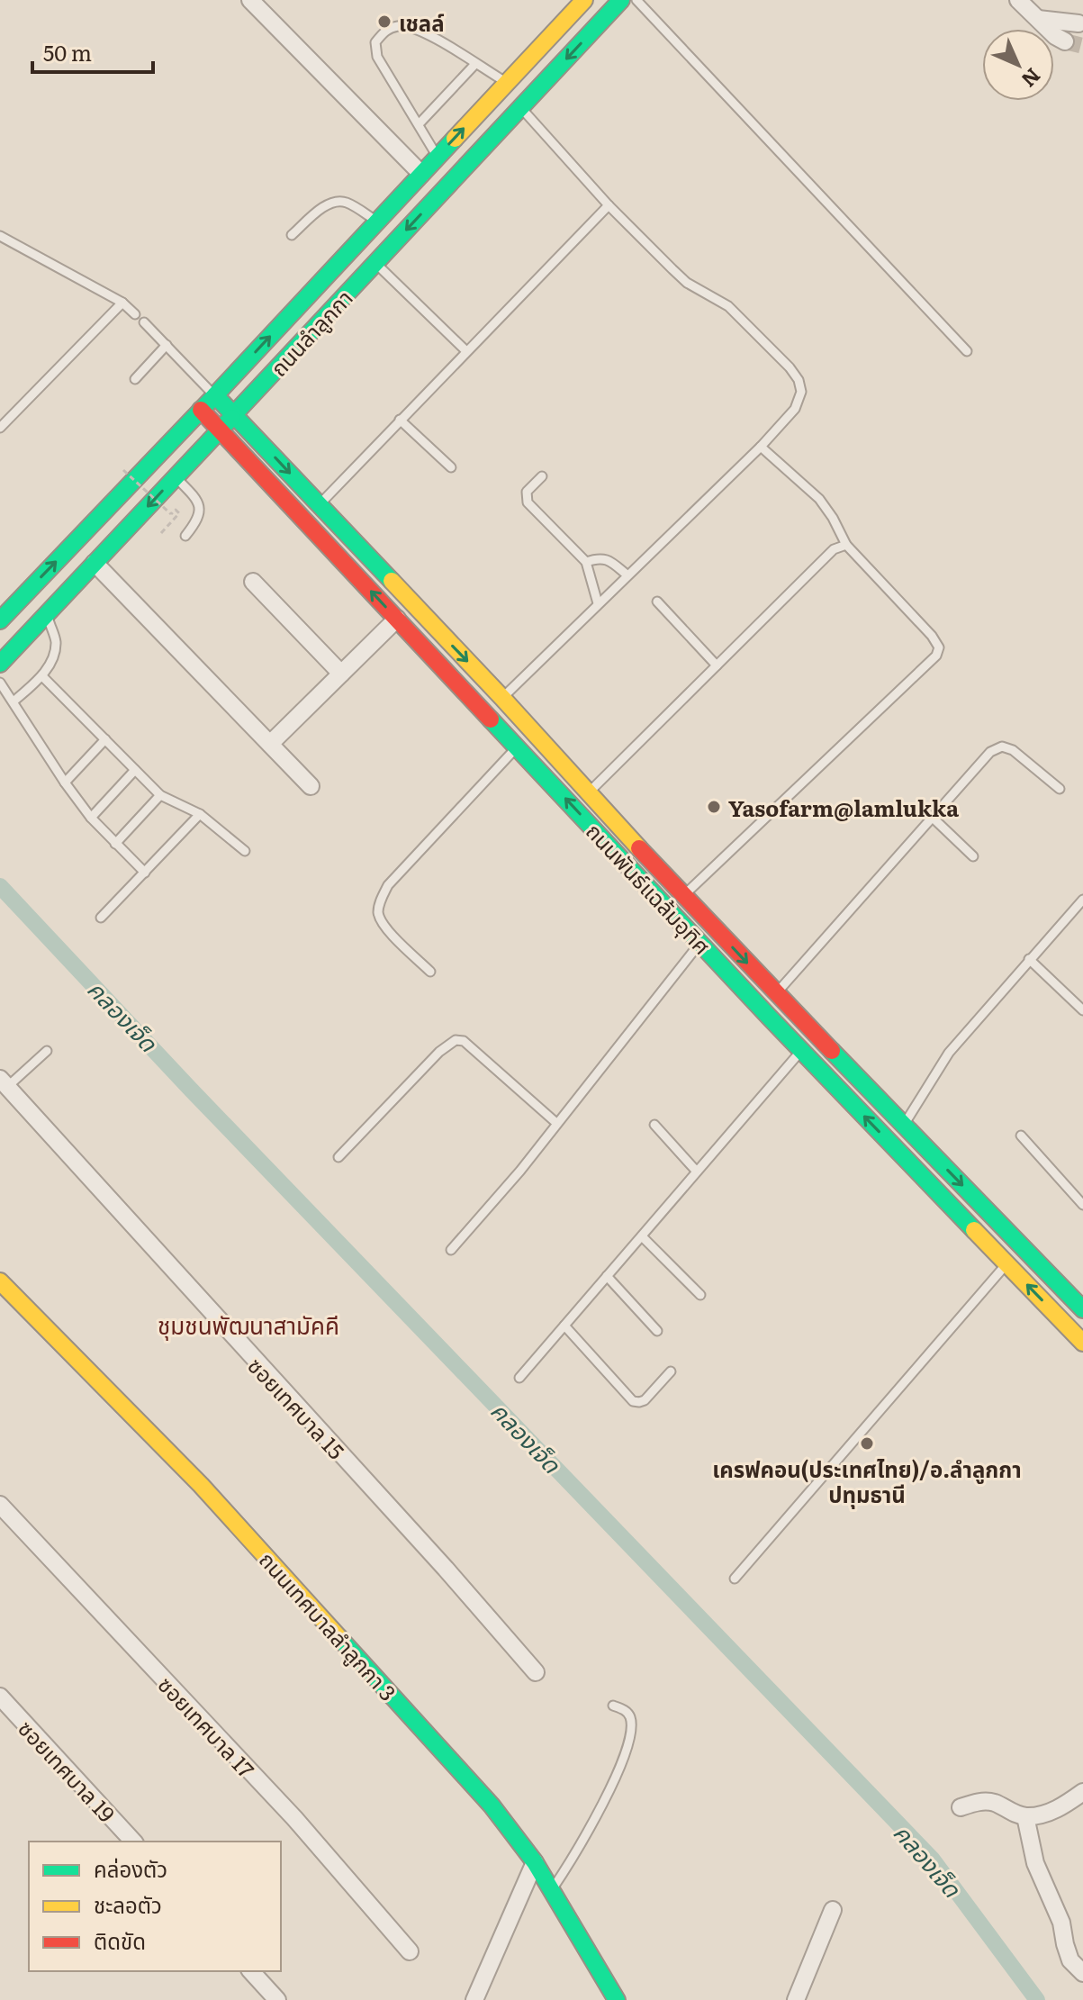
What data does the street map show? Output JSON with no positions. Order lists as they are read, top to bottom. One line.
{"streets":{"main road":["ถนนลำลูกกา","ถนนพันธ์แฉล้มอุทิศ","ถนนเทศบาลลำลูกกา 3"],"street":["ซอยเทศบาล 15","ซอยเทศบาล 17","ซอยเทศบาล 19"]},"crossings":[["ถนนลำลูกกา","ถนนพันธ์แฉล้มอุทิศ"]],"districts":["ชุมชนพัฒนาสามัคคี"],"water":["คลองเจ็ด"],"places":["เชลล์","Yasofarm@lamlukka","เครฟคอน(ประเทศไทย)/อ.ลำลูกกา ปทุมธานี"],"legend":["คล่องตัว","ชะลอตัว","ติดขัด"],"scale_bar":"50 m","north":"bottom right"}
